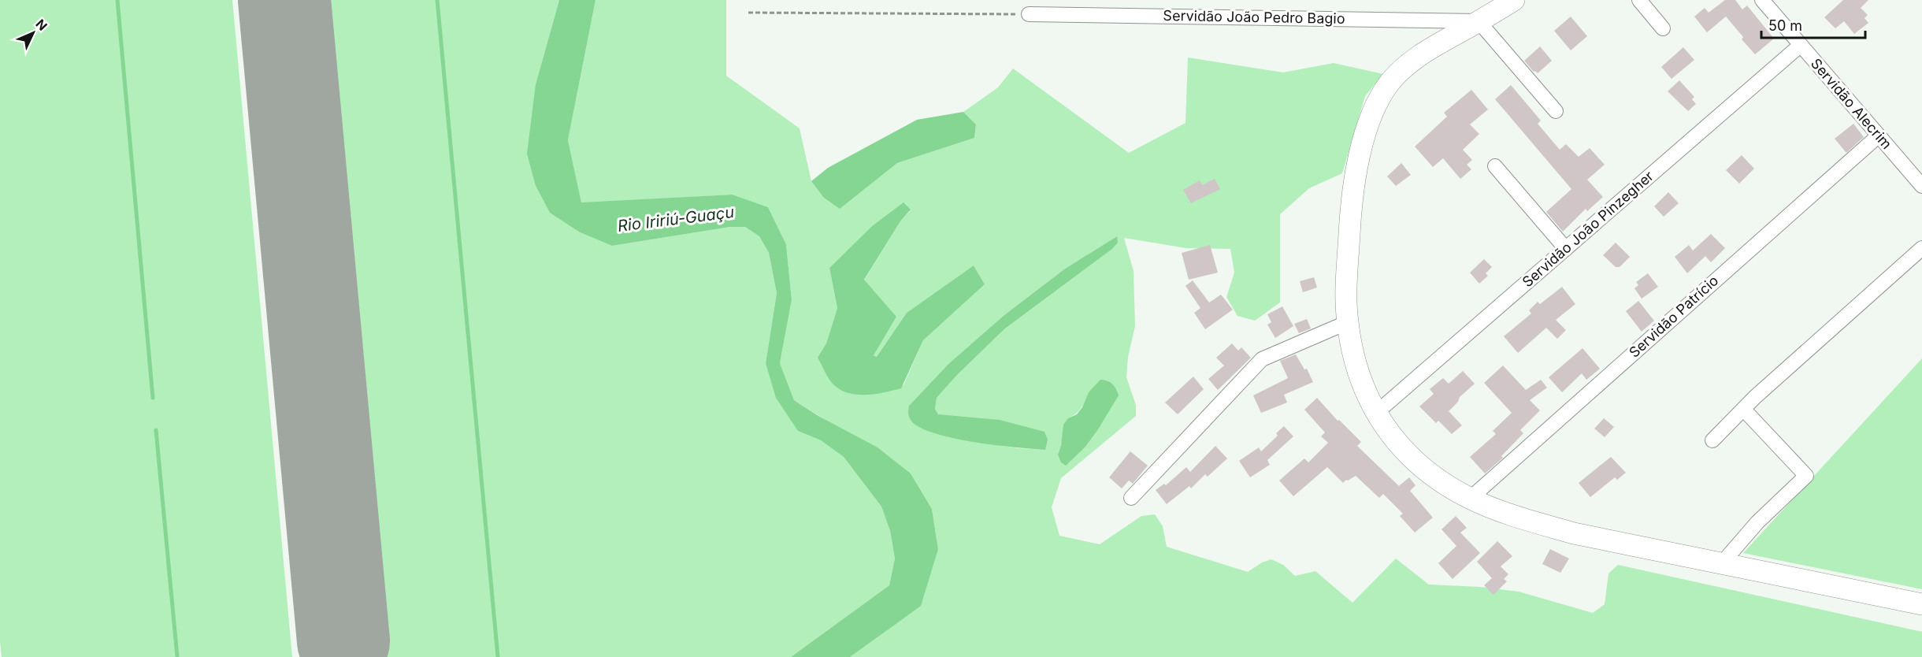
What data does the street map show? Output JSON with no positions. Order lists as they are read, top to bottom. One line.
{"streets":{"street":["Servidão João Pedro Bagio","Servidão Alecrim","Servidão João Pinzegher","Servidão Patrício"]},"crossings":[["Servidão Alecrim","Servidão João Pinzegher"],["Servidão Alecrim","Servidão Patrício"]],"water":["Rio Iririú-Guaçu"],"scale_bar":"50 m","north":"top right"}
